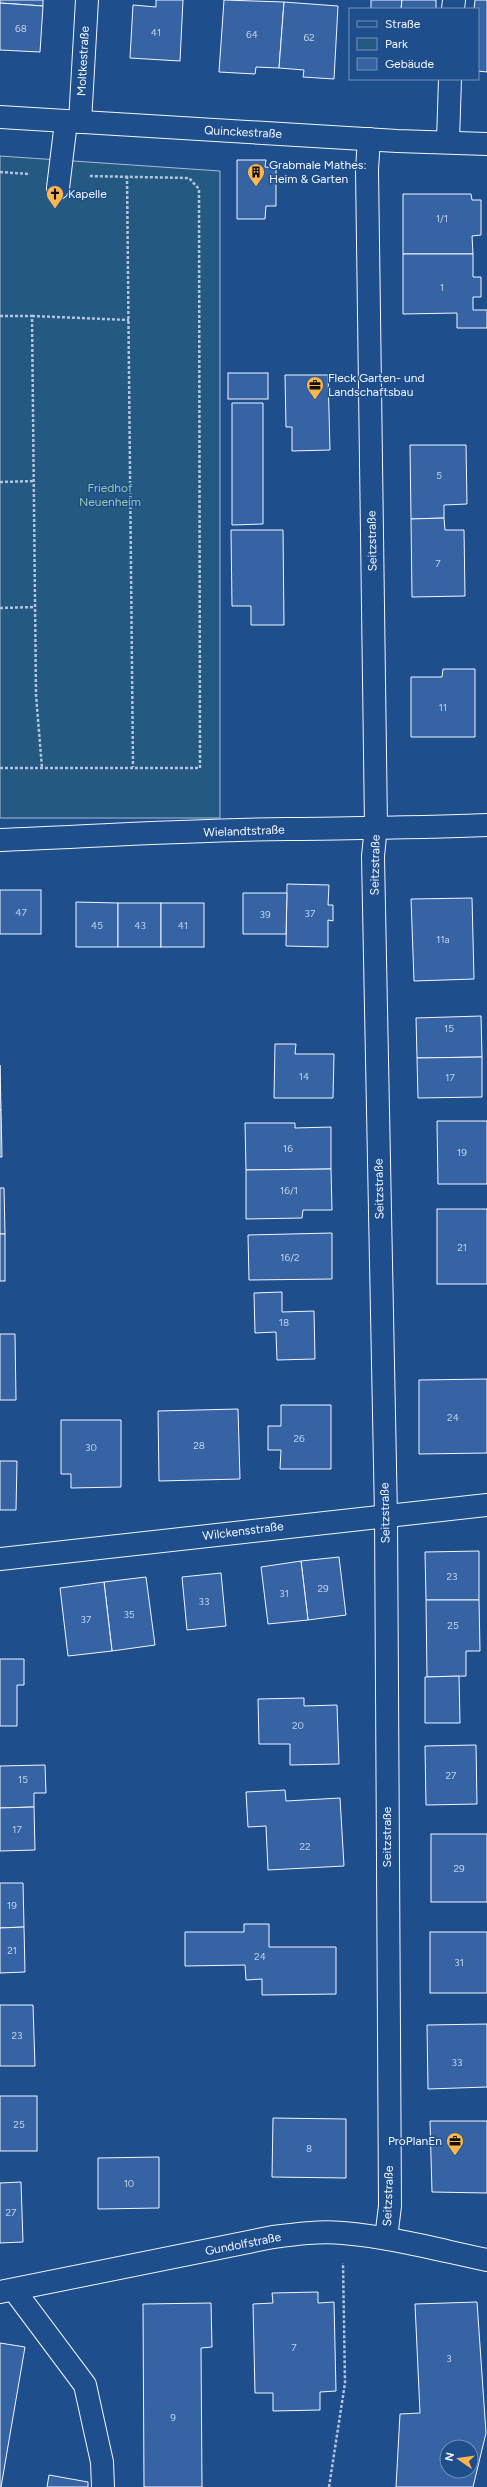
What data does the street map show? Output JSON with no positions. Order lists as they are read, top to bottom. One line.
{"streets":{"street":["Moltkestraße","Quinckestraße","Seitzstraße","Wielandtstraße","Wilckensstraße","Gundolfstraße"]},"crossings":[["Moltkestraße","Quinckestraße"],["Quinckestraße","Seitzstraße"],["Seitzstraße","Wielandtstraße"],["Seitzstraße","Wilckensstraße"],["Seitzstraße","Gundolfstraße"]],"parks":["Friedhof Neuenheim"],"places":{"building":["Grabmale Mathes: Heim & Garten"],"church":["Kapelle"],"office":["Fleck Garten- und Landschaftsbau","ProPlanEn"]},"house_numbers":["68","41","64","62","1/1","1","5","7","11","47","37","39","45","43","41","11a","15","14","17","16","19","16/1","21","16/2","18","24","26","28","30","23","29","31","33","35","37","25","20","27","15","17","22","29","19","21","24","31","23","33","25","8","10","27","7","3","9"],"legend":["Straße","Park","Gebäude"],"north":"left"}
